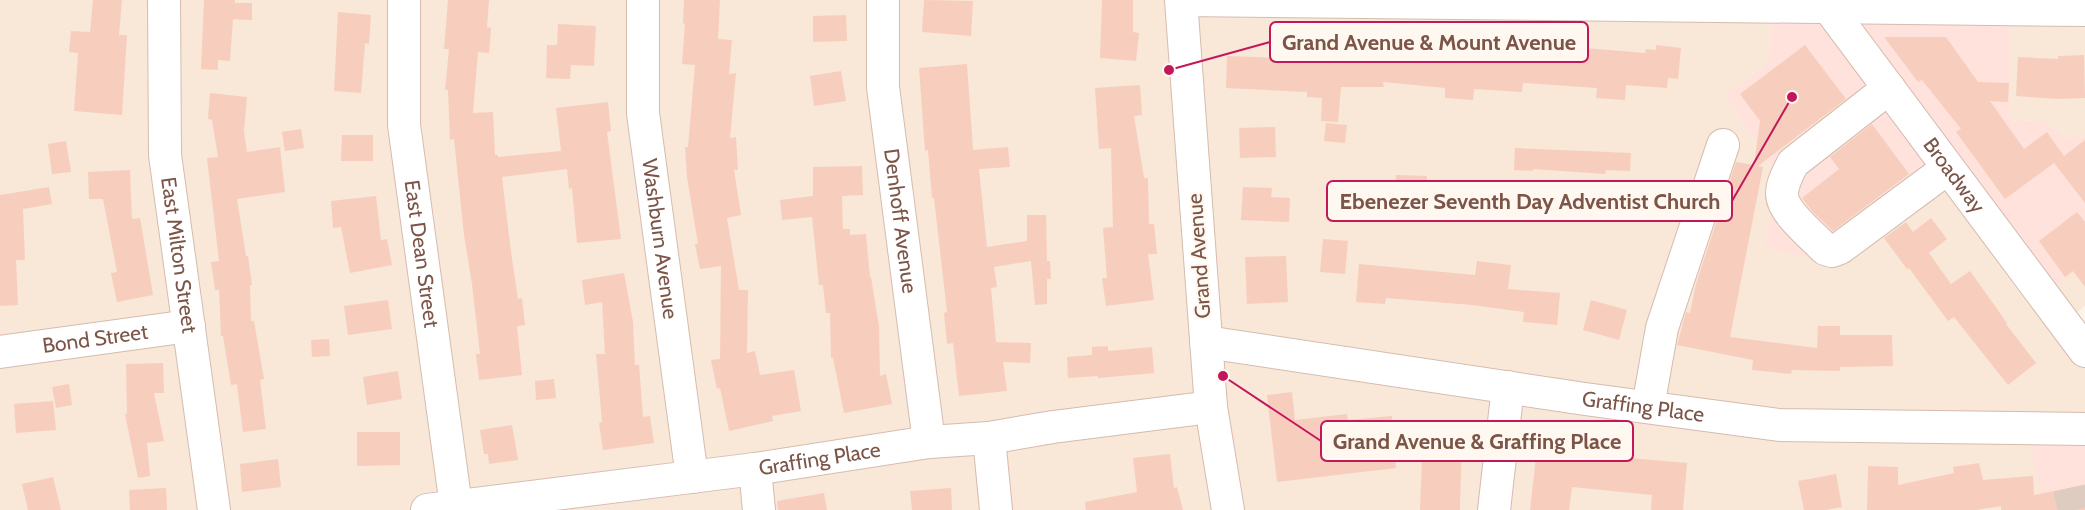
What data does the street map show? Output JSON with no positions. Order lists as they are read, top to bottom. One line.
{"streets":{"street":["Broadway","Denhoff Avenue","Washburn Avenue","East Dean Street","East Milton Street","Grand Avenue","Bond Street","Graffing Place"]},"crossings":[["Denhoff Avenue","Graffing Place"],["Washburn Avenue","Graffing Place"],["East Dean Street","Graffing Place"],["East Milton Street","Bond Street"],["Grand Avenue","Graffing Place"]],"places":["Grand Avenue & Mount Avenue","Ebenezer Seventh Day Adventist Church","Grand Avenue & Graffing Place"]}
